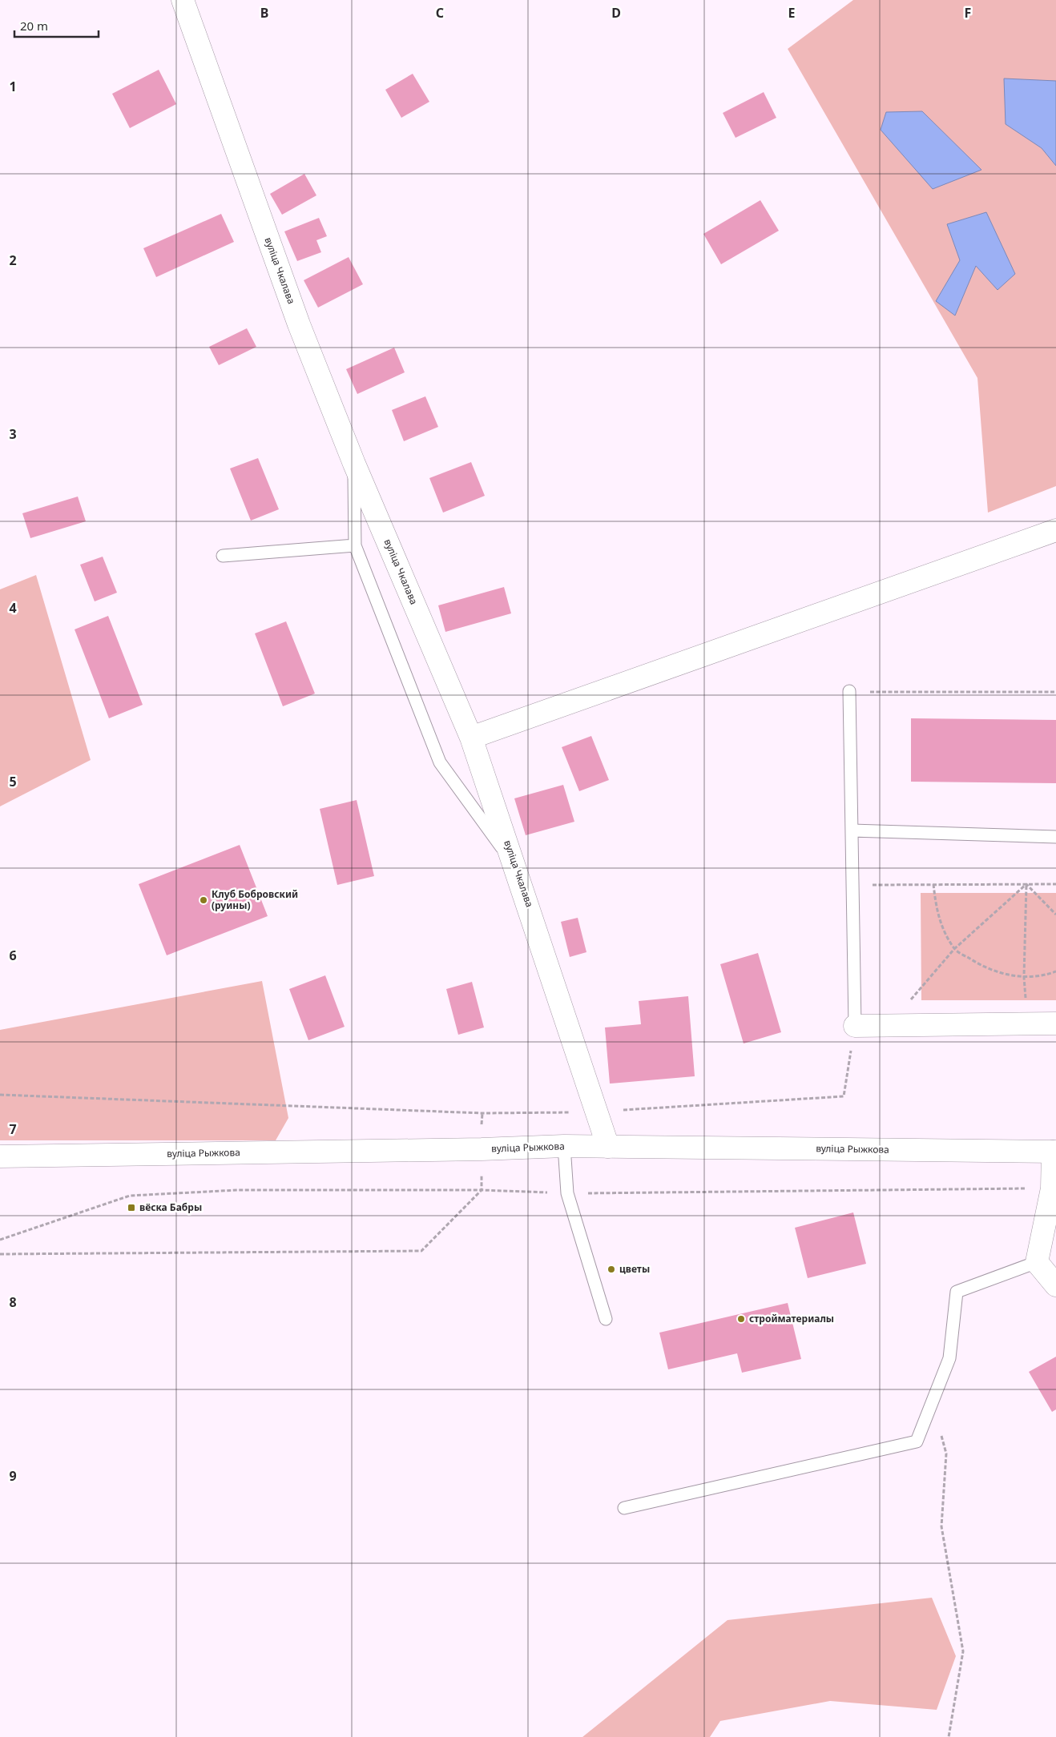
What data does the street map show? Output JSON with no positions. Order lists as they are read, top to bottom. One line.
{"streets":{"street":["вуліца Чкалава","вуліца Рыжкова"]},"crossings":[["вуліца Чкалава","вуліца Рыжкова"]],"places":{"other":["Клуб Бобровский (руины)","цветы","стройматериалы"],"transit":["вёска Бабры"]},"scale_bar":"20 m","grid":{"columns":["B","C","D","E","F"],"rows":["1","2","3","4","5","6","7","8","9"]}}
